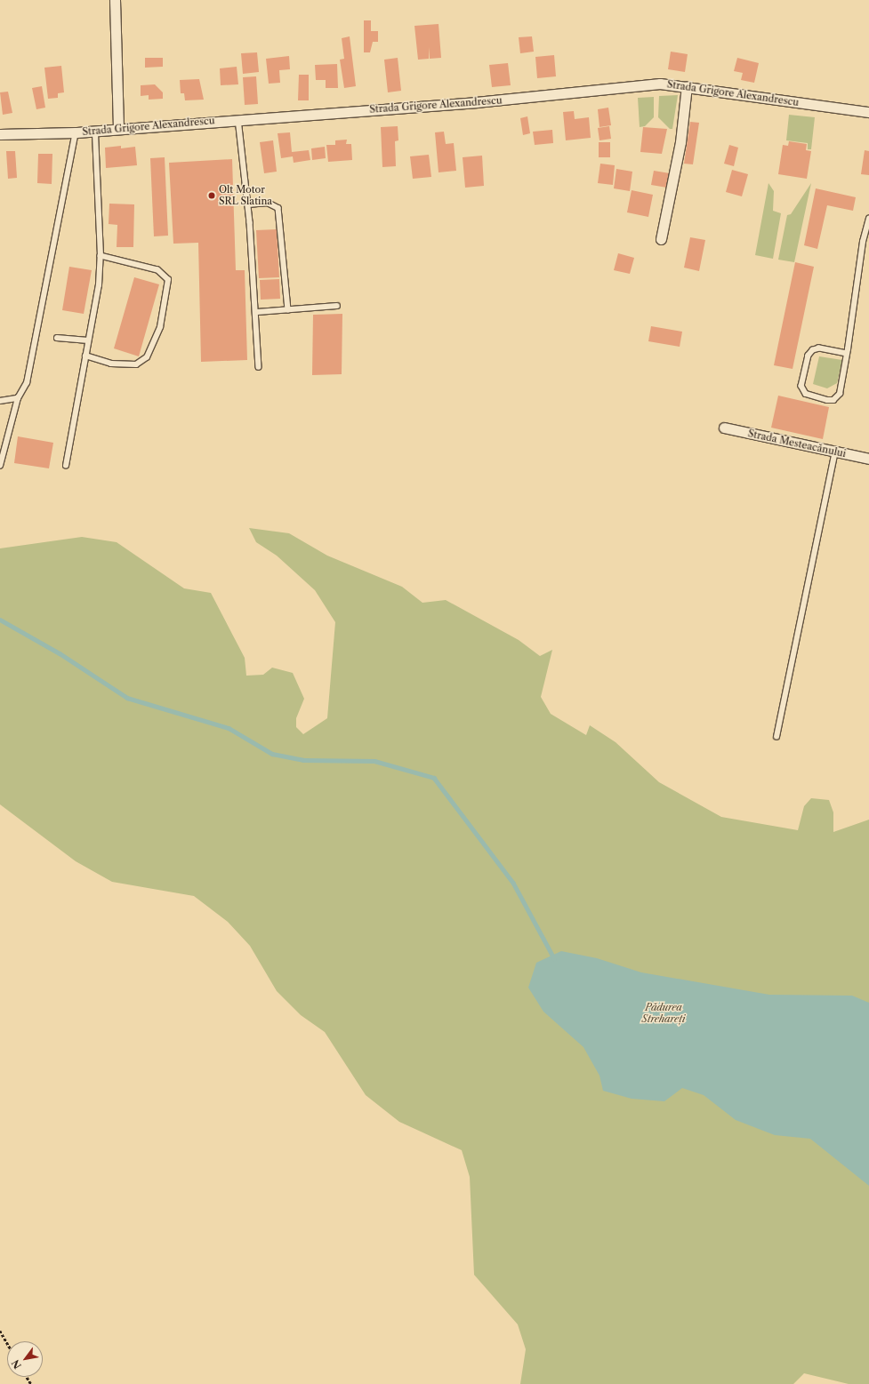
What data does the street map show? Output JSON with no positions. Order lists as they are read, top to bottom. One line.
{"streets":{"street":["Strada Grigore Alexandrescu","Strada Mesteacănului"]},"parks":["Pădurea Strehareți"],"places":["Olt Motor SRL Slatina"],"north":"bottom left"}
